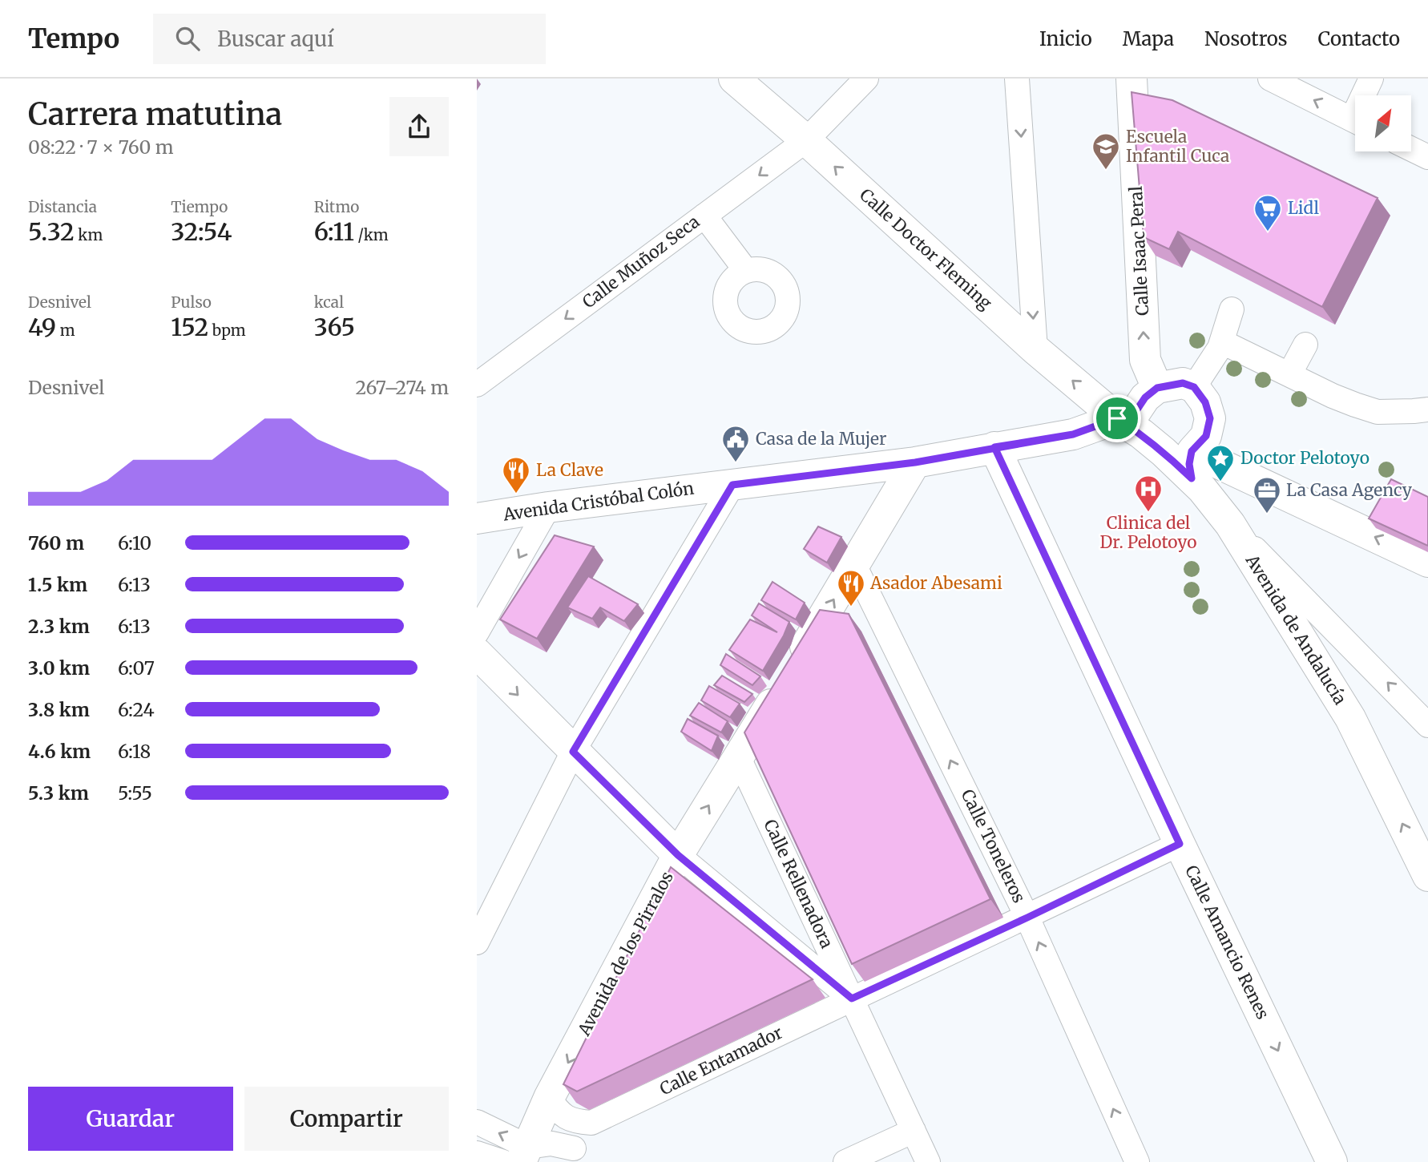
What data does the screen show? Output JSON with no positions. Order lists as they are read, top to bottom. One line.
{"streets":{"main road":["Calle Doctor Fleming","Calle Isaac Peral","Avenida Cristóbal Colón","Avenida de Andalucía","Calle Amancio Renes","Avenida de los Pirralos"],"street":["Calle Muñoz Seca","Calle Toneleros","Calle Rellenadora","Calle Entamador"]},"crossings":[["Calle Doctor Fleming","Calle Muñoz Seca"],["Calle Doctor Fleming","Avenida Cristóbal Colón"],["Calle Doctor Fleming","Avenida de Andalucía"],["Calle Isaac Peral","Avenida Cristóbal Colón"],["Avenida Cristóbal Colón","Avenida de Andalucía"],["Avenida Cristóbal Colón","Calle Amancio Renes"],["Avenida Cristóbal Colón","Avenida de los Pirralos"],["Calle Toneleros","Avenida de los Pirralos"],["Calle Toneleros","Calle Entamador"],["Calle Rellenadora","Avenida de los Pirralos"],["Calle Rellenadora","Calle Entamador"],["Calle Amancio Renes","Calle Entamador"]],"one_way":["Calle Doctor Fleming","Calle Isaac Peral","Calle Muñoz Seca","Avenida de Andalucía","Calle Toneleros","Calle Amancio Renes"],"places":{"school or university":["Escuela Infantil Cuca"],"supermarket":["Lidl"],"public building":["Casa de la Mujer"],"place":["Doctor Pelotoyo"],"restaurant":["La Clave","Asador Abesami"],"hospital":["Clinica del Dr. Pelotoyo"],"office":["La Casa Agency"]},"north":"top right","page":{"header":"Tempo","search":"Buscar aquí","nav":["Inicio","Mapa","Nosotros","Contacto"],"heading":["Carrera matutina","08:22 · 7 × 760 m"],"stats":[["Distancia","5.32 km"],["Tiempo","32:54"],["Ritmo","6:11 /km"],["Desnivel","49 m"],["Pulso","152 bpm"],["kcal","365"]],"chart":["Desnivel","267–274 m"],"list":[{"name":"760 m","note":"6:10"},{"name":"1.5 km","note":"6:13"},{"name":"2.3 km","note":"6:13"},{"name":"3.0 km","note":"6:07"},{"name":"3.8 km","note":"6:24"},{"name":"4.6 km","note":"6:18"},{"name":"5.3 km","note":"5:55"}],"buttons":["Guardar","Compartir"]}}
